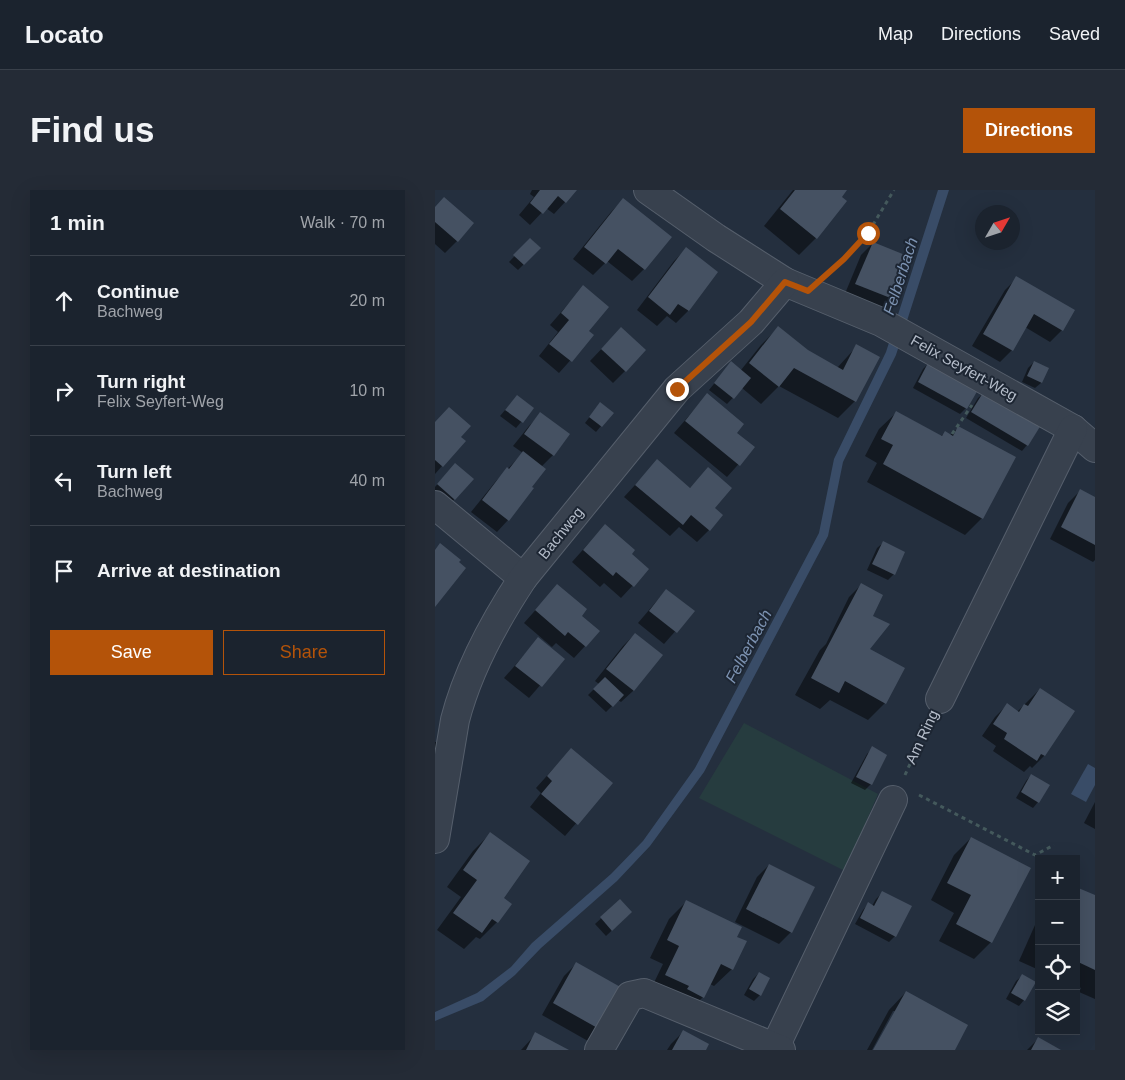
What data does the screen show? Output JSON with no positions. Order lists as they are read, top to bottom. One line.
{"streets":{"street":["Felix Seyfert-Weg","Bachweg","Am Ring"]},"crossings":[["Felix Seyfert-Weg","Bachweg"],["Felix Seyfert-Weg","Am Ring"]],"water":["Felberbach"],"north":"top right","page":{"header":"Locato","nav":["Map","Directions","Saved"],"buttons":["Directions",["Save","Share"]],"title":"Find us","heading":["1 min","Walk · 70 m"],"list":[["Continue","Bachweg","20 m"],["Turn right","Felix Seyfert-Weg","10 m"],["Turn left","Bachweg","40 m"],"Arrive at destination"],"map_buttons":["+","−"]}}
